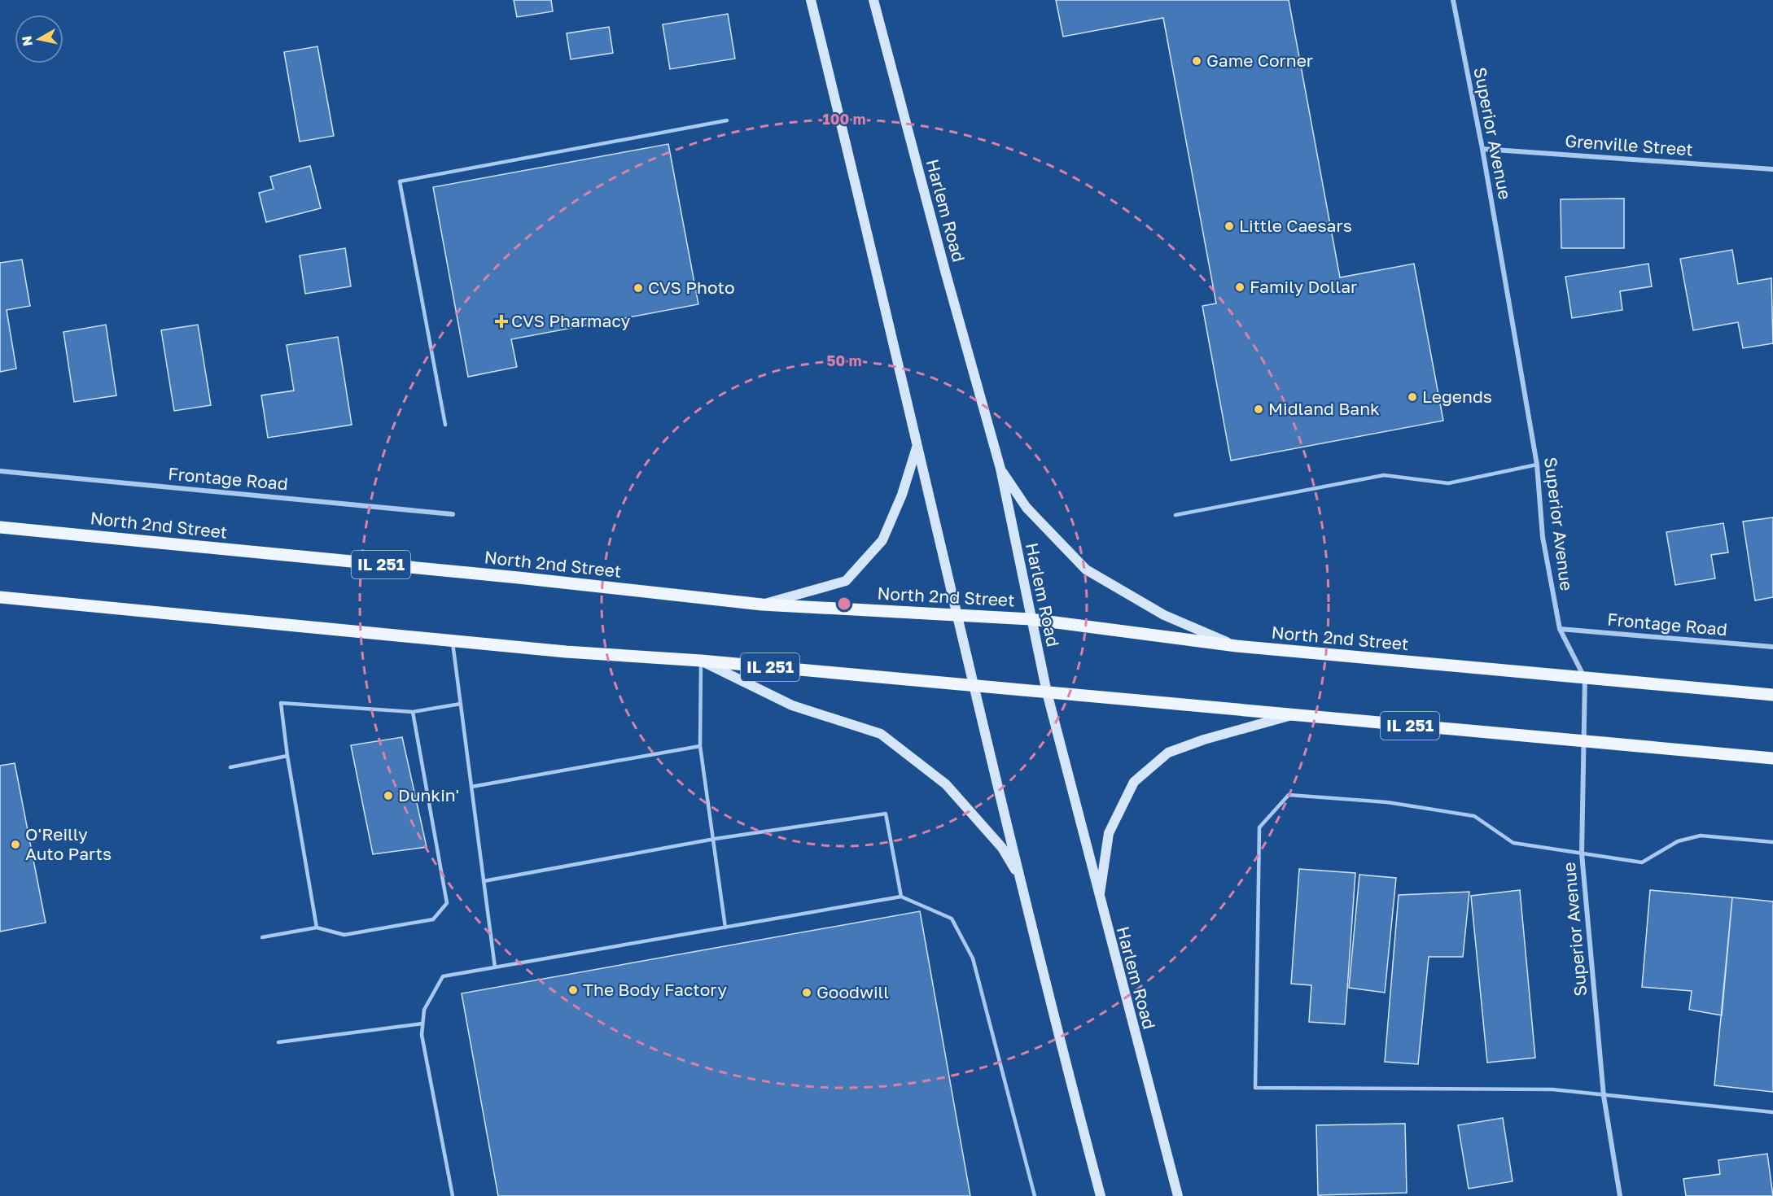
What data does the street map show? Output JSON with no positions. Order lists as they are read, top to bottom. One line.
{"streets":{"main road":["Harlem Road","North 2nd Street","IL 251"],"street":["Superior Avenue","Grenville Street","Frontage Road"]},"crossings":[["Superior Avenue","Grenville Street"],["Superior Avenue","Frontage Road"],["Superior Avenue","North 2nd Street"],["Superior Avenue","IL 251"],["Harlem Road","North 2nd Street"],["Harlem Road","IL 251"]],"places":{"other":["Game Corner","Little Caesars","Family Dollar","CVS Photo","Legends","Midland Bank","Dunkin'","O'Reilly Auto Parts","The Body Factory","Goodwill"],"health":["CVS Pharmacy"]},"north":"left","rings":["100 m","50 m"]}
